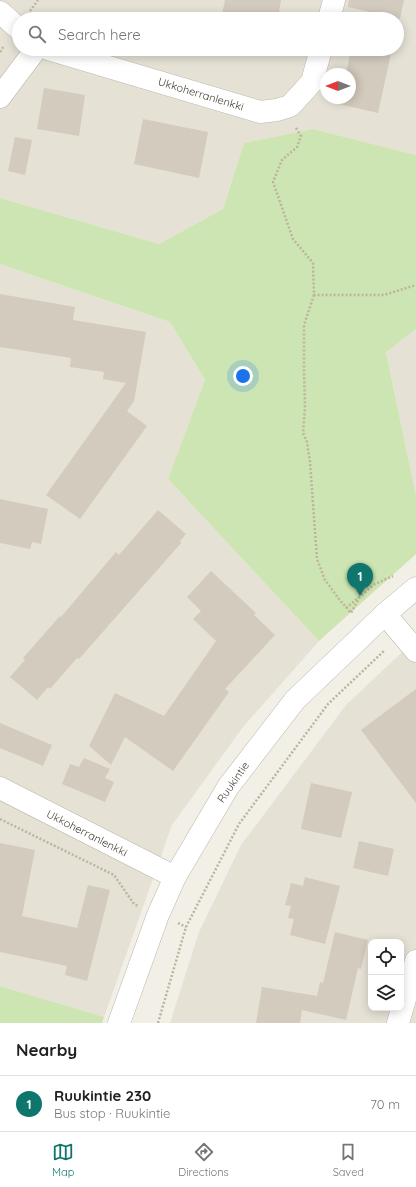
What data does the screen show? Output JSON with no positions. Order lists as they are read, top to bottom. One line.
{"streets":{"street":["Ukkoherranlenkki","Ruukintie"]},"crossings":[["Ukkoherranlenkki","Ruukintie"]],"north":"left","page":{"search":"Search here","pins":"1","heading":"Nearby","list":[{"mark":"1","name":"Ruukintie 230","note":"Bus stop · Ruukintie","value":"70 m"}],"nav":["Map","Directions","Saved"]}}
